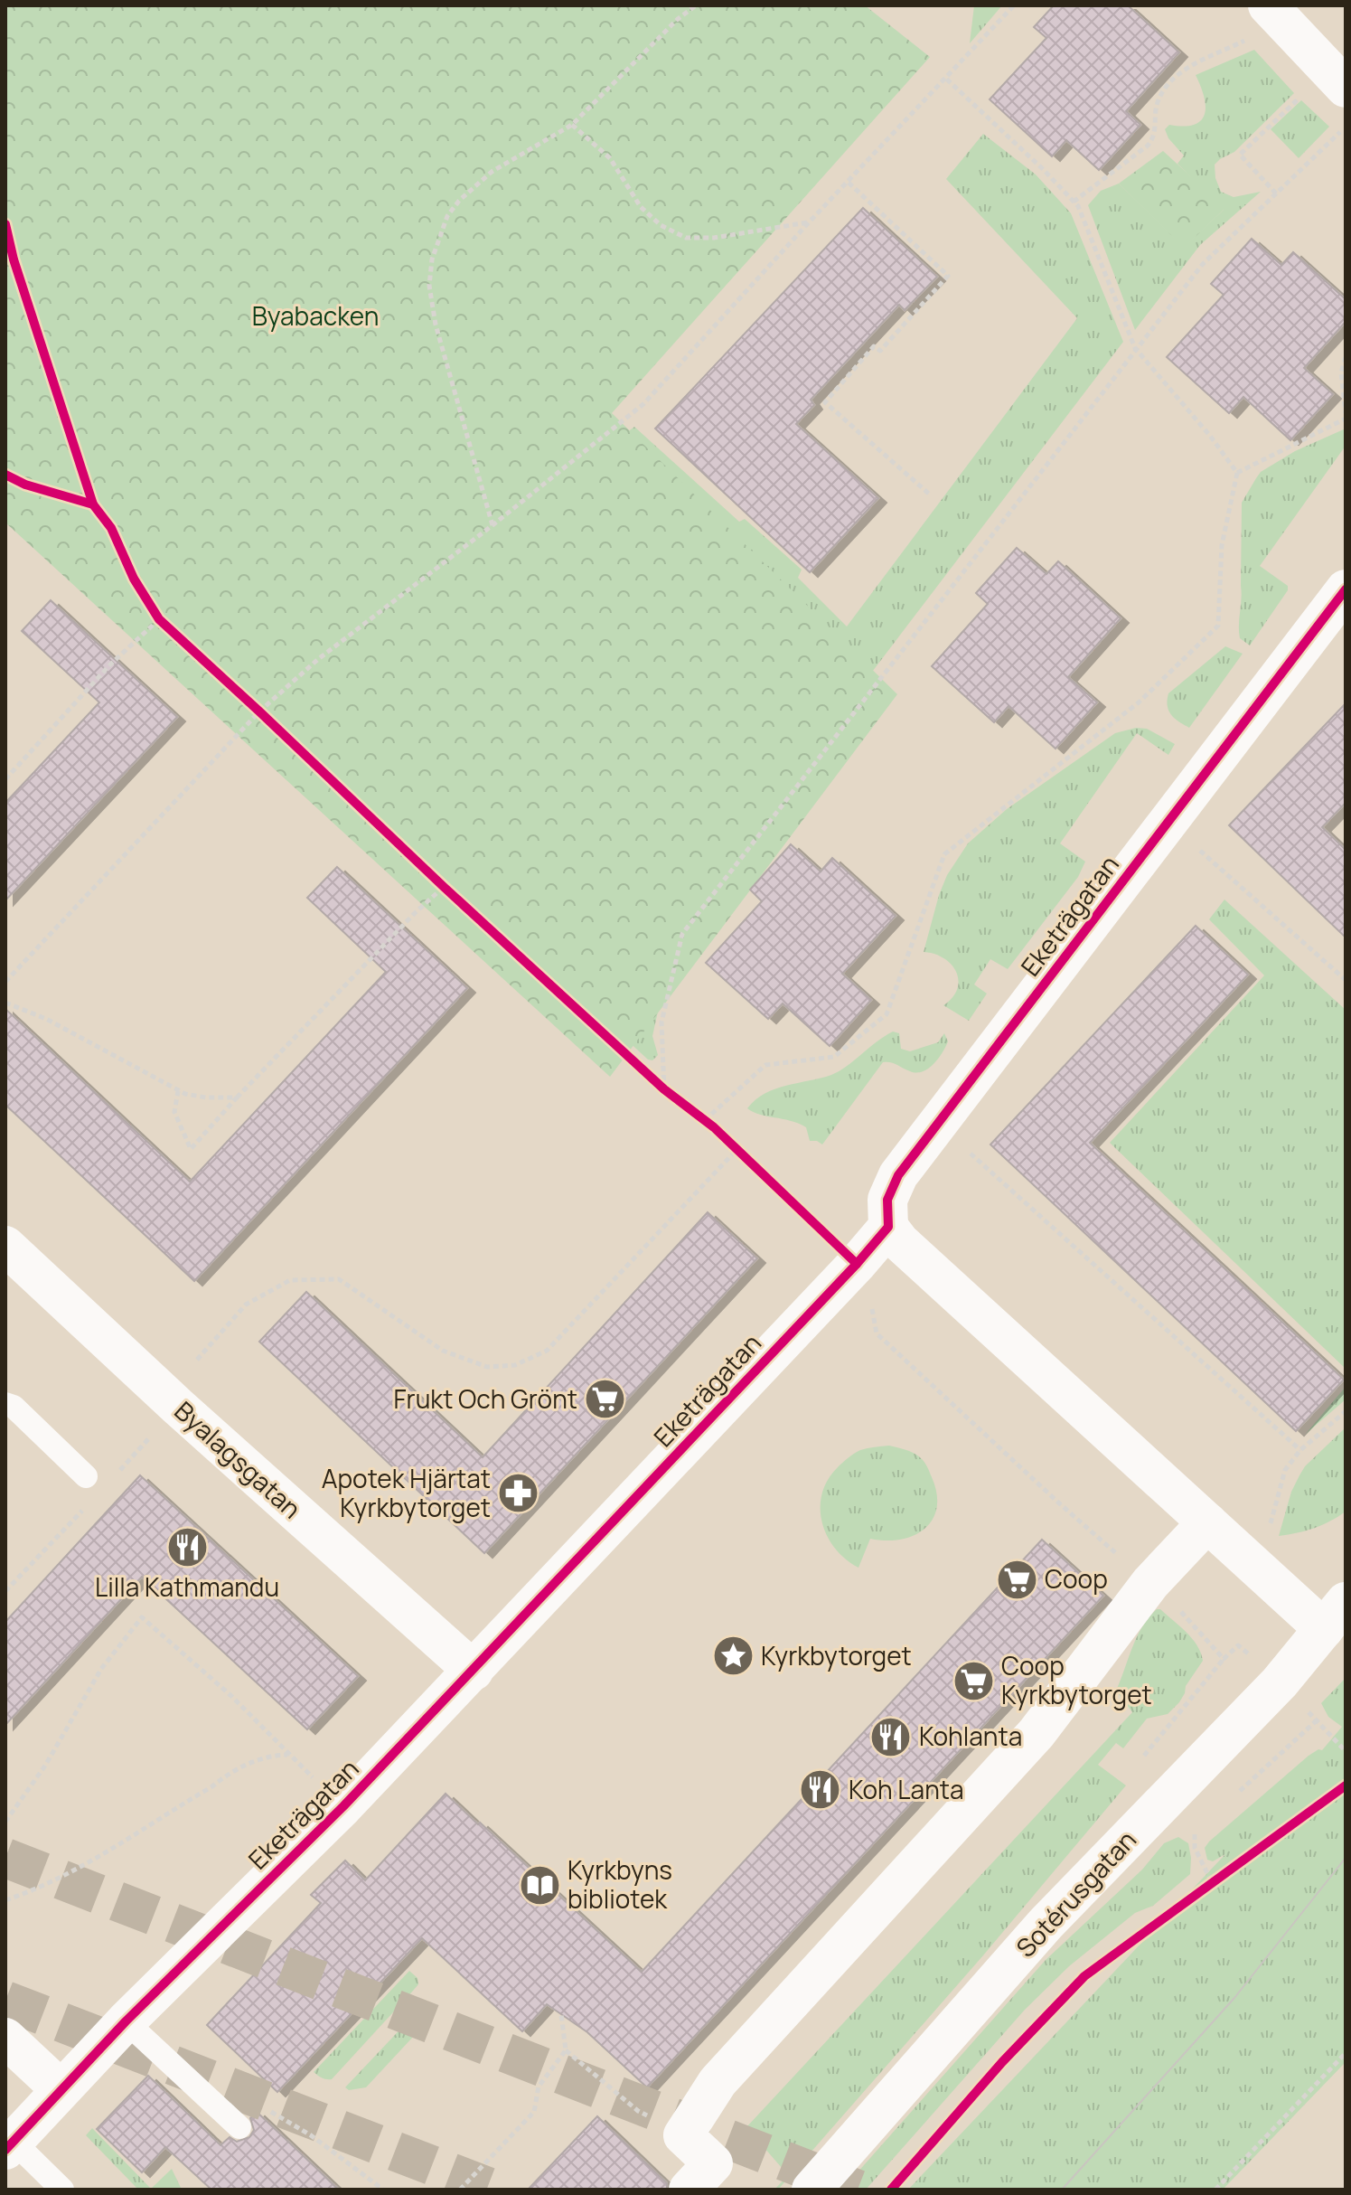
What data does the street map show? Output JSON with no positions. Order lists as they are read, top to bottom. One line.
{"streets":{"street":["Eketrägatan","Byalagsgatan","Sotérusgatan"]},"crossings":[["Eketrägatan","Byalagsgatan"]],"parks":["Byabacken"],"places":{"supermarket":["Frukt Och Grönt","Coop","Coop Kyrkbytorget"],"pharmacy":["Apotek Hjärtat Kyrkbytorget"],"restaurant":["Lilla Kathmandu","Kohlanta","Koh Lanta"],"place":["Kyrkbytorget"],"library":["Kyrkbyns bibliotek"]}}
